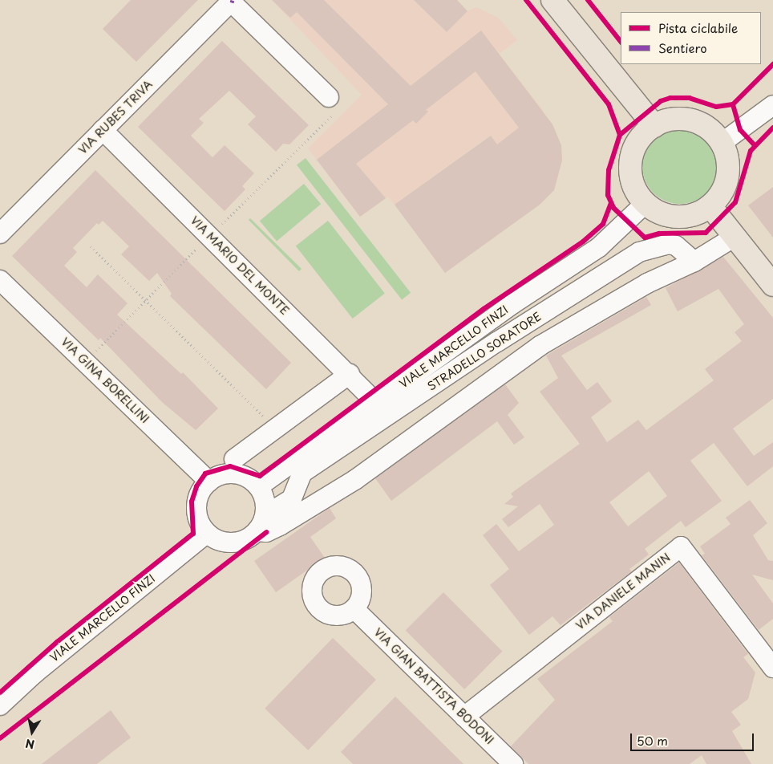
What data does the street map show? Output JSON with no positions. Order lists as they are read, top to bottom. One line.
{"streets":{"street":["VIA RUBES TRIVA","VIA MARIO DEL MONTE","VIALE MARCELLO FINZI","STRADELLO SORATORE","VIA GINA BORELLINI","VIA DANIELE MANIN","VIA GIAN BATTISTA BODONI"]},"crossings":[["VIA RUBES TRIVA","VIA MARIO DEL MONTE"],["VIA MARIO DEL MONTE","VIALE MARCELLO FINZI"],["VIALE MARCELLO FINZI","VIA GINA BORELLINI"],["VIA DANIELE MANIN","VIA GIAN BATTISTA BODONI"]],"legend":["Pista ciclabile","Sentiero"],"scale_bar":"50 m","north":"bottom"}
